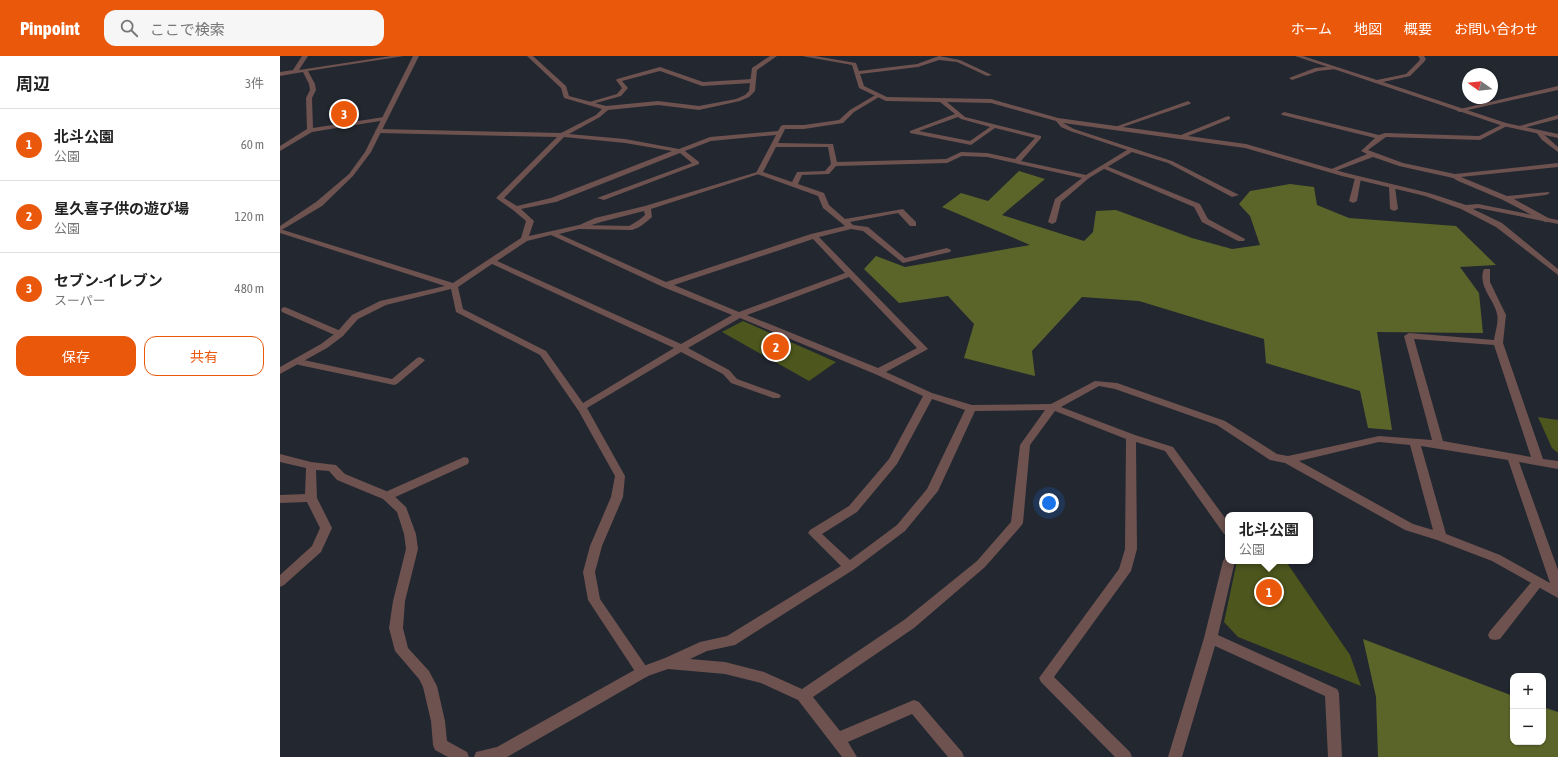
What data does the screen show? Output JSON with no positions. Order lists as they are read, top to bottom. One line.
{"north":"left","page":{"header":"Pinpoint","search":"ここで検索","nav":["ホーム","地図","概要","お問い合わせ"],"heading":["周辺","3件"],"pins":["3","2","1"],"list":[{"mark":"1","name":"北斗公園","note":"公園","value":"60 m"},{"mark":"2","name":"星久喜子供の遊び場","note":"公園","value":"120 m"},{"mark":"3","name":"セブン-イレブン","note":"スーパー","value":"480 m"}],"buttons":["保存","共有"],"popup":["北斗公園","公園"],"map_buttons":["+","−"]}}
